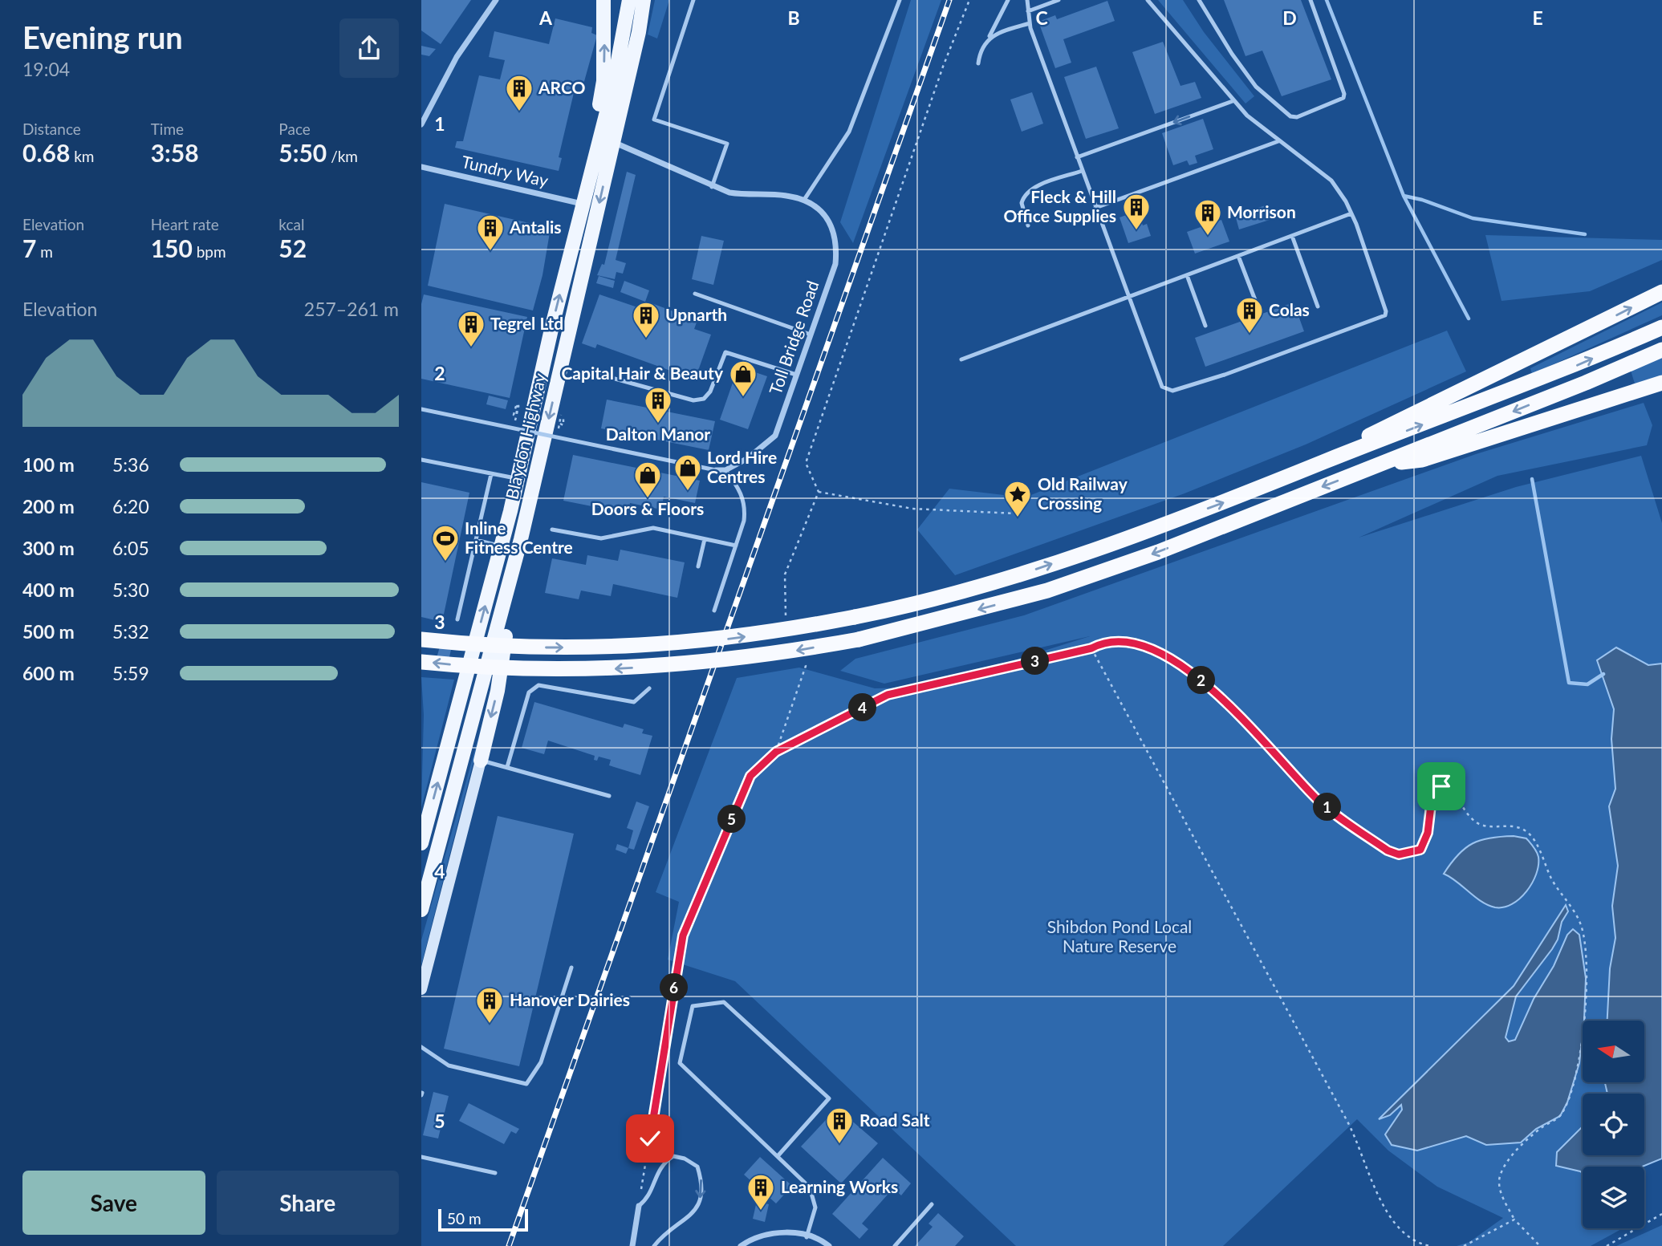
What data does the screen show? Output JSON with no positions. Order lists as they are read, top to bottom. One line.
{"streets":{"main road":["Blaydon Highway"],"street":["Tundry Way","Toll Bridge Road"]},"crossings":[["Tundry Way","Blaydon Highway"]],"parks":["Shibdon Pond Local Nature Reserve"],"places":{"building":["ARCO","Fleck & Hill Office Supplies","Morrison","Antalis","Colas","Upnarth","Tegrel Ltd","Dalton Manor","Hanover Dairies","Road Salt","Learning Works"],"shop":["Capital Hair & Beauty","Lord Hire Centres","Doors & Floors"],"place":["Old Railway Crossing"],"sports":["Inline Fitness Centre"]},"scale_bar":"50 m","north":"left","page":{"heading":["Evening run","19:04"],"stats":[["Distance","0.68 km"],["Time","3:58"],["Pace","5:50 /km"],["Elevation","7 m"],["Heart rate","150 bpm"],["kcal","52"]],"chart":["Elevation","257–261 m"],"list":[{"name":"100 m","note":"5:36"},{"name":"200 m","note":"6:20"},{"name":"300 m","note":"6:05"},{"name":"400 m","note":"5:30"},{"name":"500 m","note":"5:32"},{"name":"600 m","note":"5:59"}],"pins":["3","2","4","1","5","6"],"buttons":["Save","Share"],"scale":"50 m"},"grid":{"columns":["A","B","C","D","E"],"rows":["1","2","3","4","5"]}}
